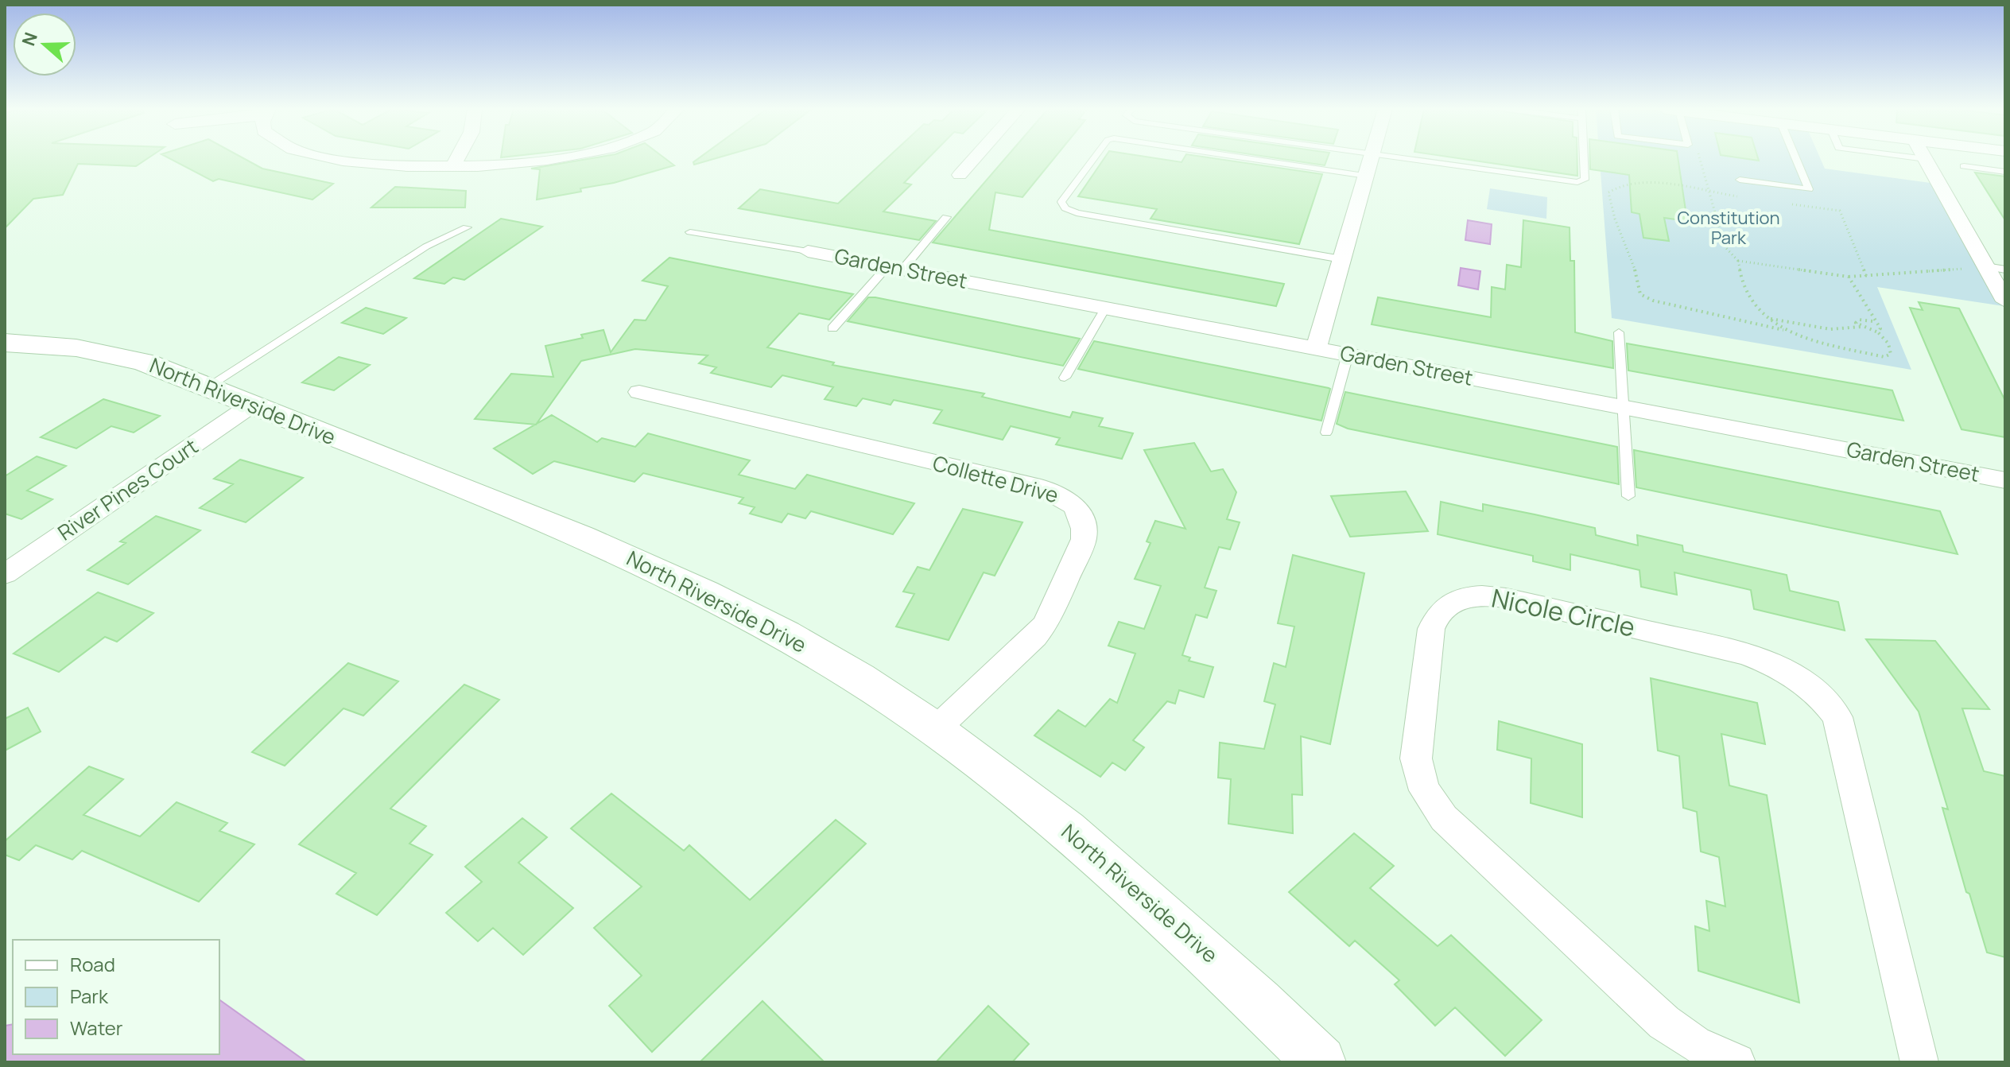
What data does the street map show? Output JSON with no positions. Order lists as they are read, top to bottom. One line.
{"streets":{"street":["Garden Street","North Riverside Drive","Collette Drive","River Pines Court","Nicole Circle"]},"crossings":[["North Riverside Drive","Collette Drive"],["North Riverside Drive","River Pines Court"]],"parks":["Constitution Park"],"legend":["Road","Park","Water"],"north":"left"}
